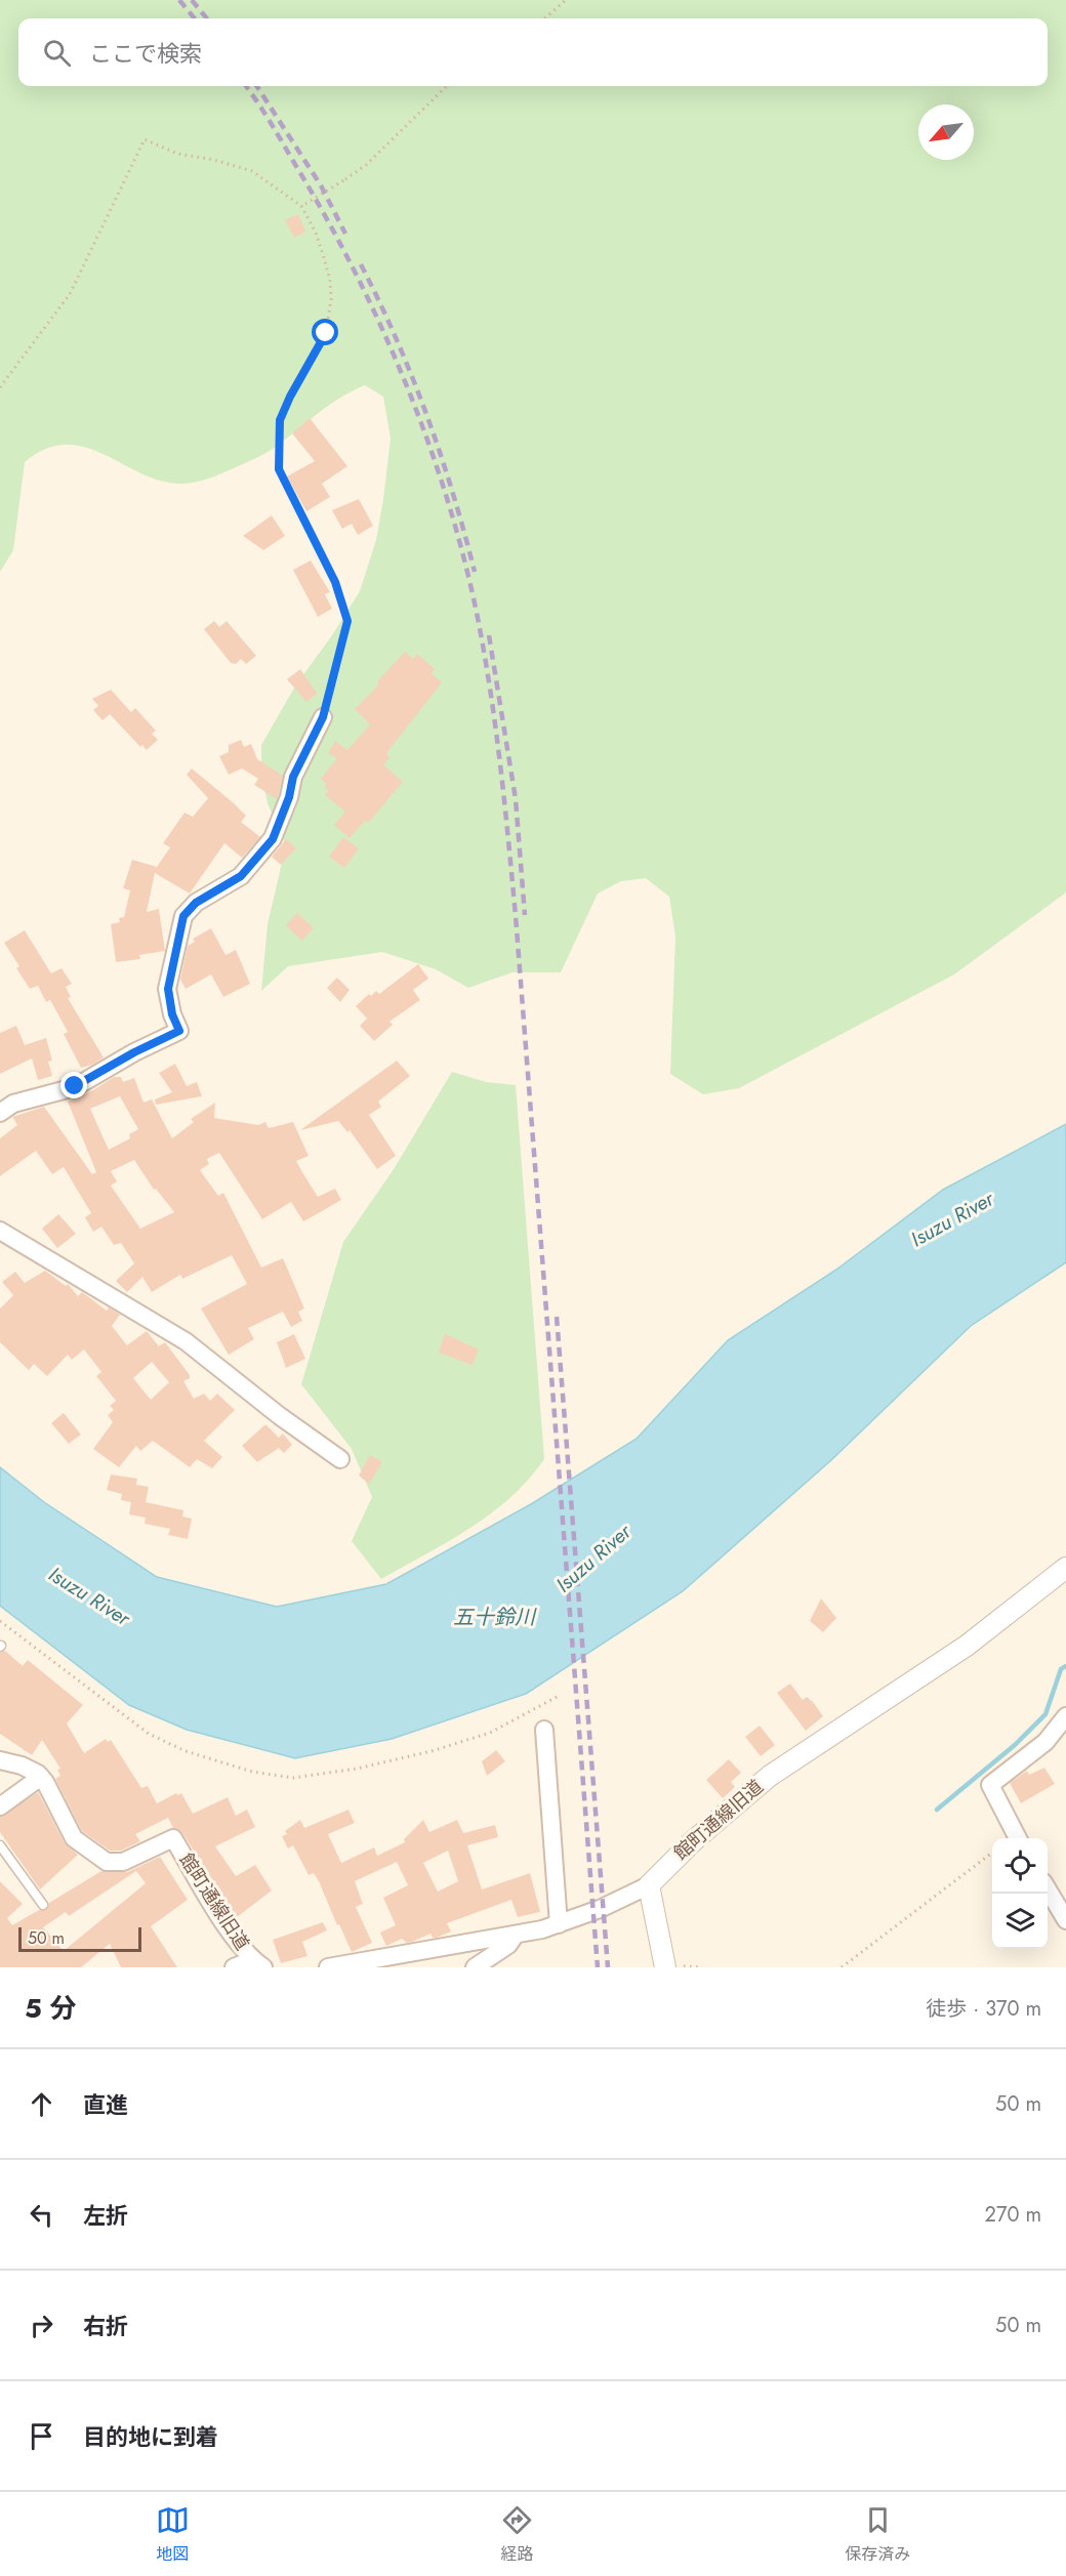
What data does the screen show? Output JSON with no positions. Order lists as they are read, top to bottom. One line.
{"streets":{"street":["館町通線旧道"]},"water":["Isuzu River","五十鈴川"],"scale_bar":"50 m","north":"bottom left","page":{"search":"ここで検索","scale":"50 m","heading":["5 分","徒歩 · 370 m"],"list":[["直進","50 m"],["左折","270 m"],["右折","50 m"],"目的地に到着"],"nav":["地図","経路","保存済み"]}}
